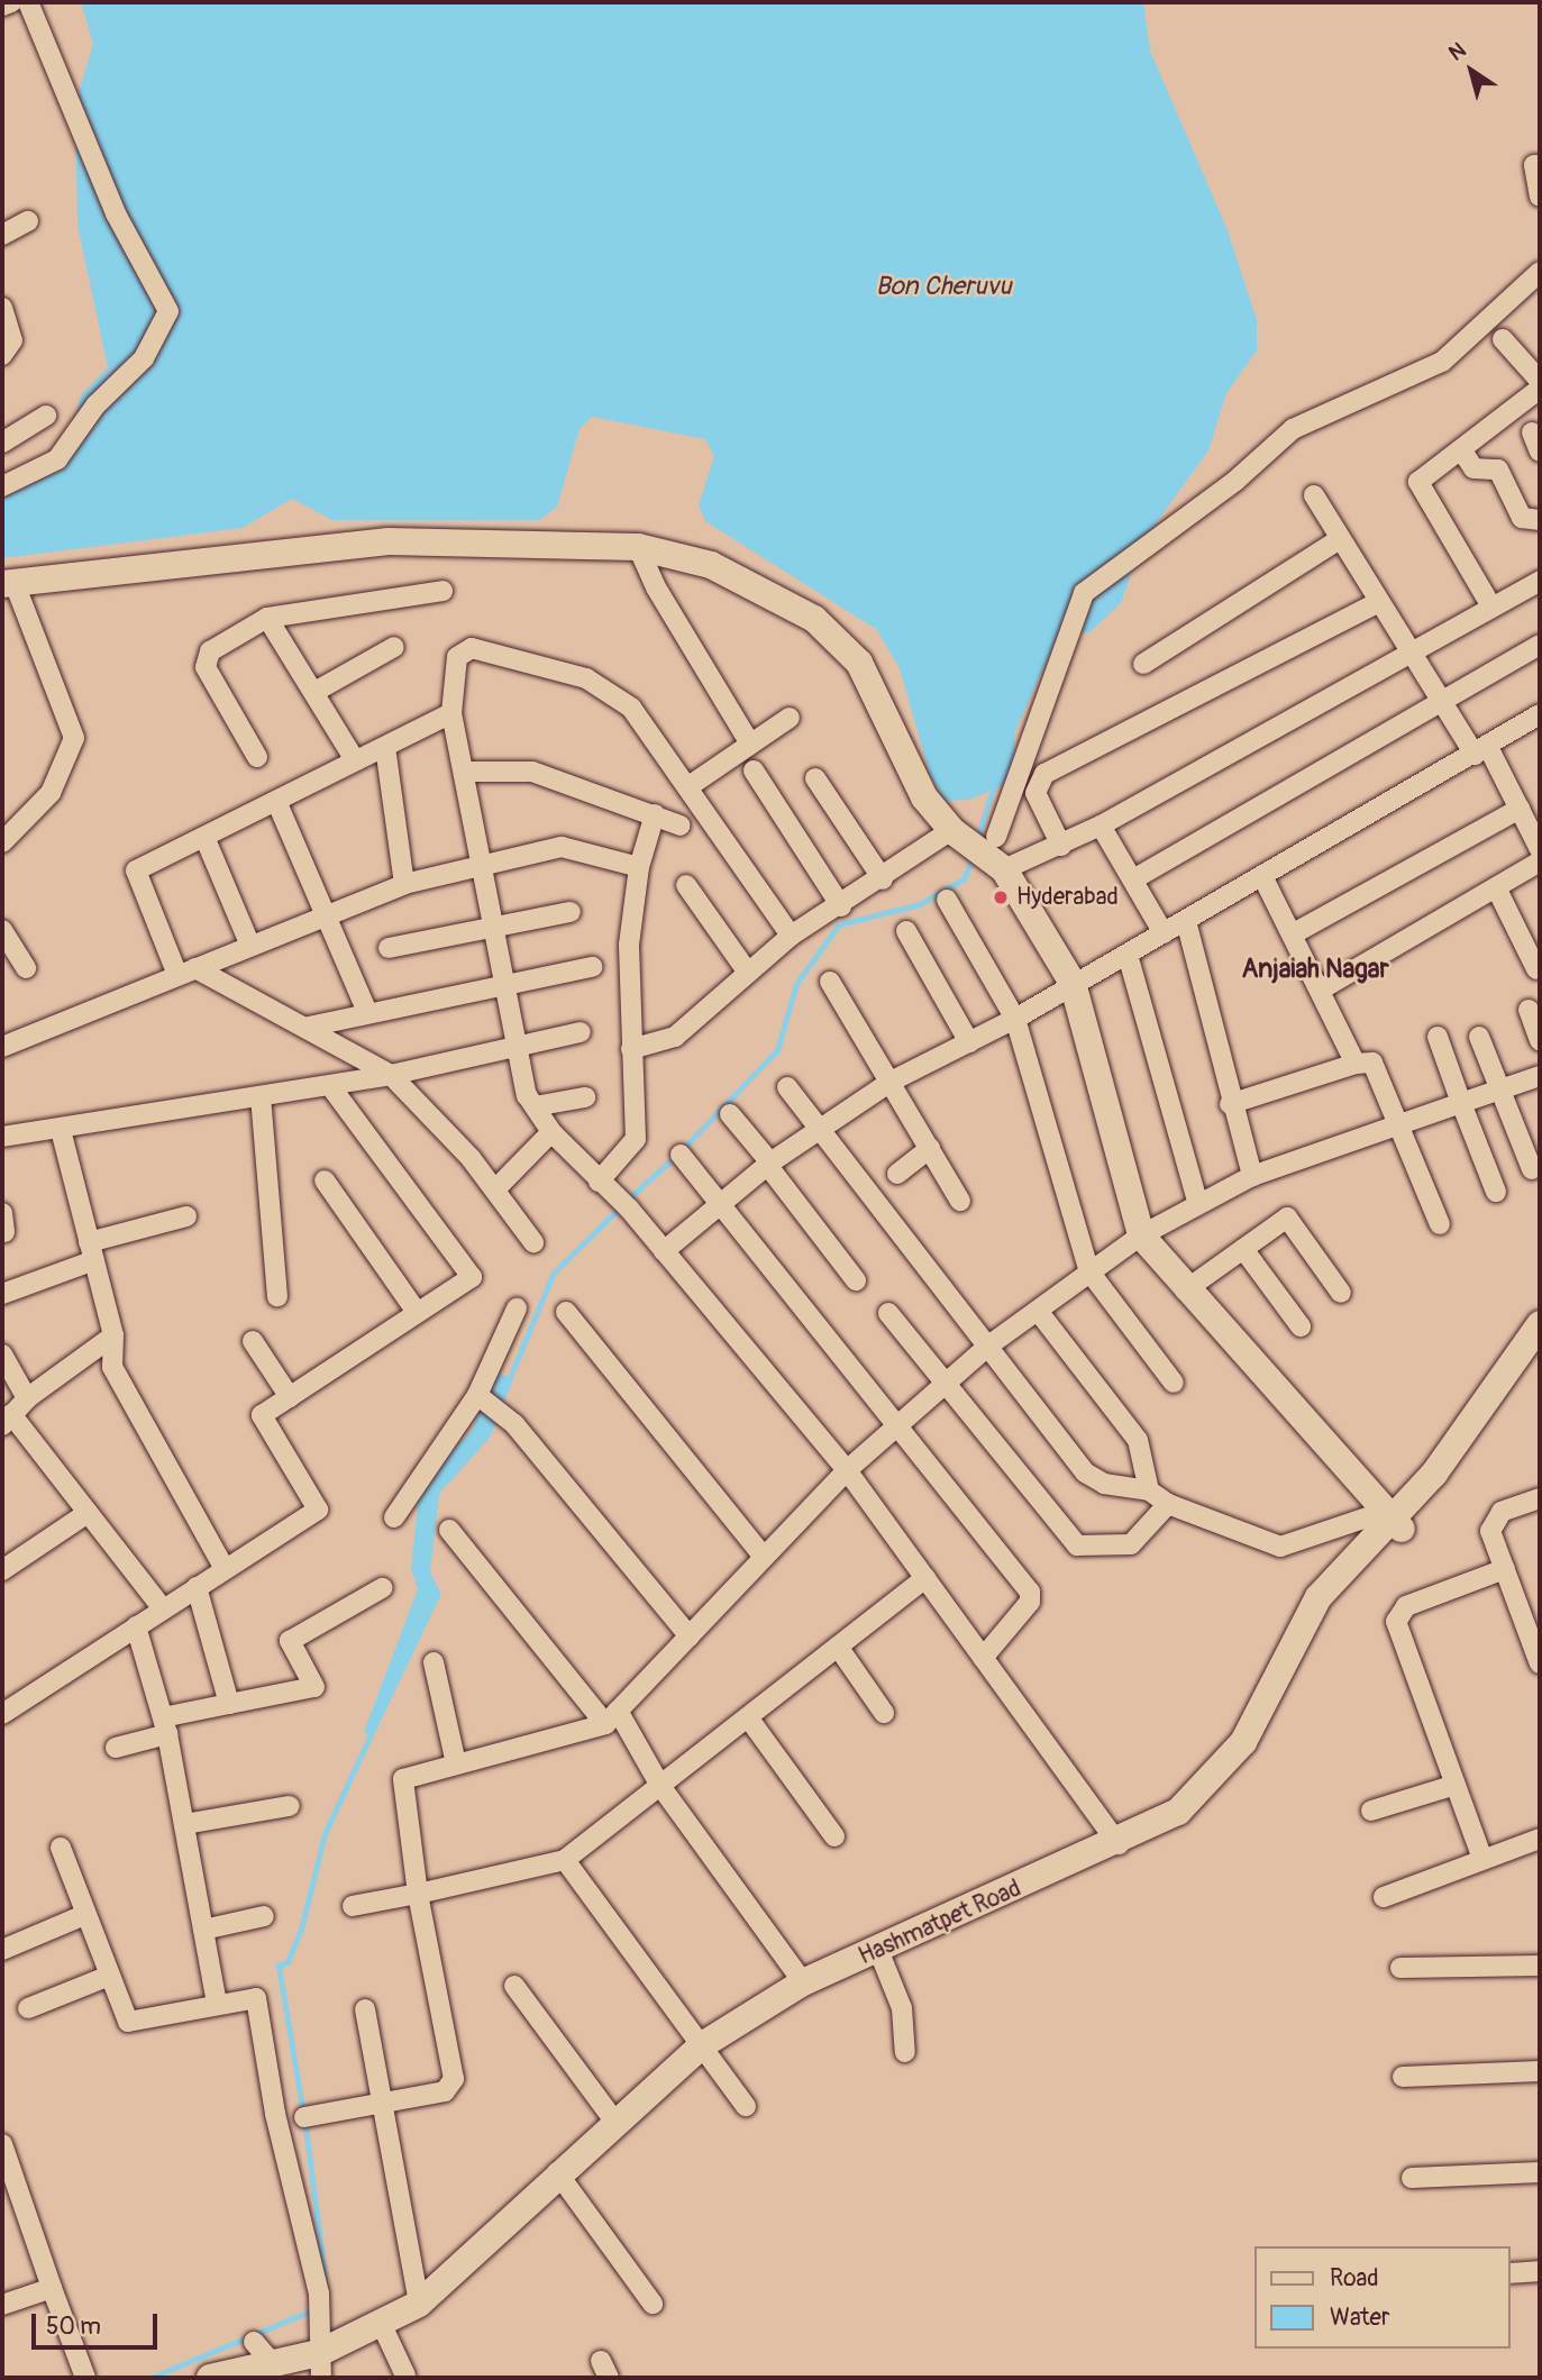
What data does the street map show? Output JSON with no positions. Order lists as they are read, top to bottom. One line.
{"streets":{"main road":["Hashmatpet Road"]},"districts":["Anjaiah Nagar"],"water":["Bon Cheruvu"],"places":["Hyderabad"],"legend":["Road","Water"],"scale_bar":"50 m","north":"top left"}
